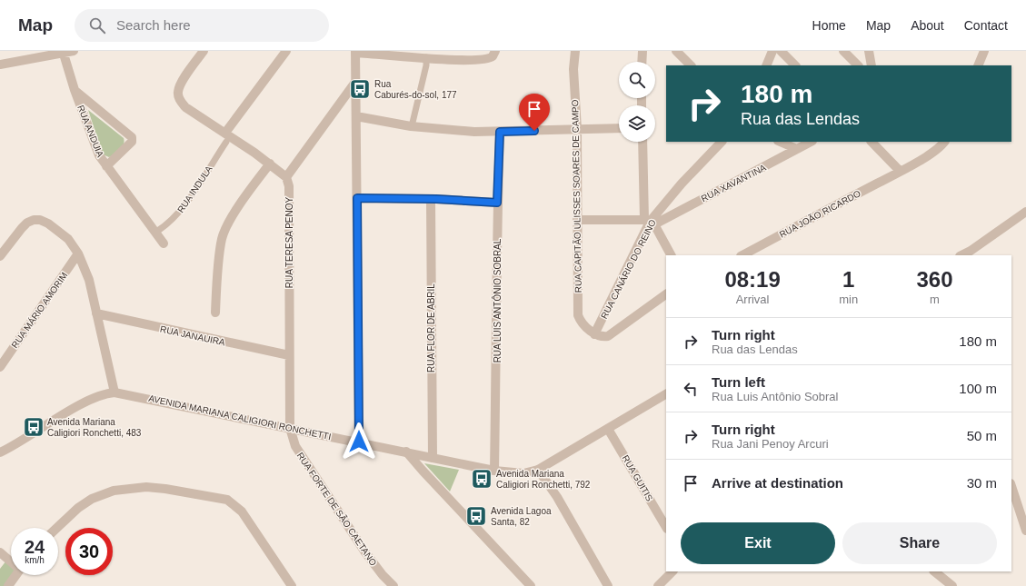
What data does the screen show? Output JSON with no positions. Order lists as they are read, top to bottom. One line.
{"streets":{"street":["RUA ANDUIA","RUA XAVANTINA","RUA INDULA","RUA CAPITÃO ULISSES SOARES DE CAMPO","RUA JOÃO RICARDO","RUA TERESA PENOY","RUA CANÁRIO DO REINO","RUA LUIS ANTÔNIO SOBRAL","RUA MÁRIO AMORIM","RUA FLOR DE ABRIL","RUA JANAUIRA","AVENIDA MARIANA CALIGIORI RONCHETTI","RUA GUITIS","RUA FORTE DE SÃO CAETANO"]},"crossings":[["RUA XAVANTINA","RUA CAPITÃO ULISSES SOARES DE CAMPO"],["RUA XAVANTINA","RUA CANÁRIO DO REINO"],["RUA CAPITÃO ULISSES SOARES DE CAMPO","RUA CANÁRIO DO REINO"],["RUA TERESA PENOY","RUA JANAUIRA"],["RUA TERESA PENOY","AVENIDA MARIANA CALIGIORI RONCHETTI"],["RUA TERESA PENOY","RUA FORTE DE SÃO CAETANO"],["RUA LUIS ANTÔNIO SOBRAL","AVENIDA MARIANA CALIGIORI RONCHETTI"],["RUA FLOR DE ABRIL","AVENIDA MARIANA CALIGIORI RONCHETTI"],["AVENIDA MARIANA CALIGIORI RONCHETTI","RUA GUITIS"],["AVENIDA MARIANA CALIGIORI RONCHETTI","RUA FORTE DE SÃO CAETANO"]],"places":{"bus stop":["Rua Caburés-do-sol, 177","Avenida Mariana Caligiori Ronchetti, 483","Avenida Mariana Caligiori Ronchetti, 792","Avenida Lagoa Santa, 82"]},"page":{"header":"Map","search":"Search here","nav":["Home","Map","About","Contact"],"turn":["180 m","Rua das Lendas"],"eta":["08:19","Arrival","1","min","360","m"],"list":[{"name":"Turn right","note":"Rua das Lendas","value":"180 m"},{"name":"Turn left","note":"Rua Luis Antônio Sobral","value":"100 m"},{"name":"Turn right","note":"Rua Jani Penoy Arcuri","value":"50 m"},{"name":"Arrive at destination","value":"30 m"}],"buttons":["Exit","Share"],"speed":"24 km/h","limit":"30"}}
